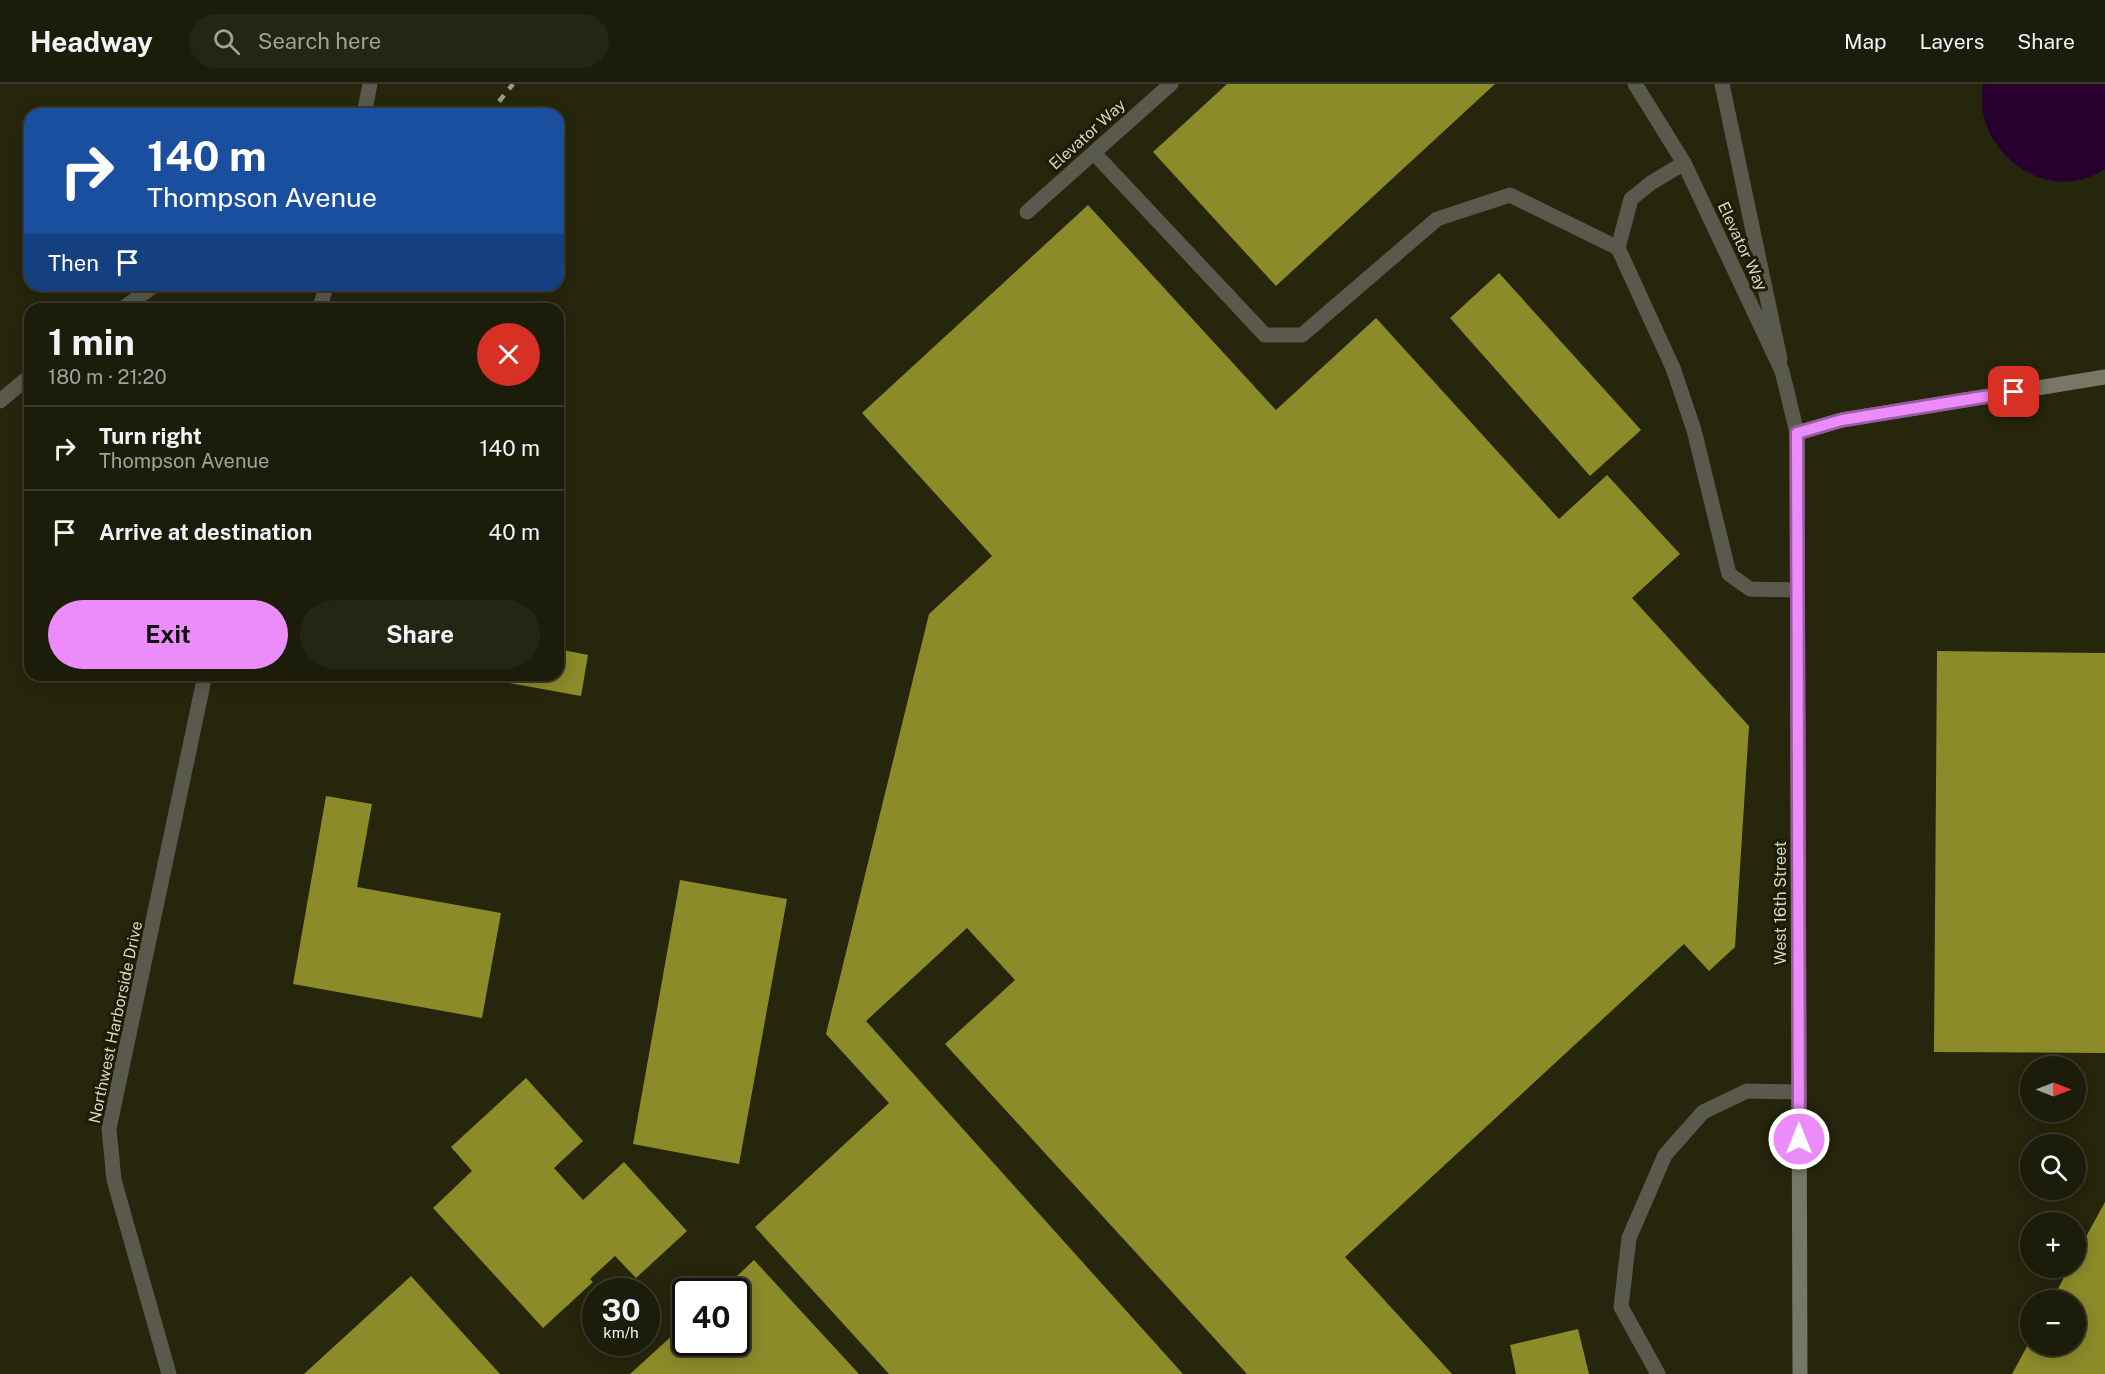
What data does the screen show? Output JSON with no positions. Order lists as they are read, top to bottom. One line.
{"streets":{"street":["Elevator Way","West 16th Street","Northwest Harborside Drive"]},"crossings":[["Elevator Way","West 16th Street"]],"north":"right","page":{"header":"Headway","search":"Search here","nav":["Map","Layers","Share"],"turn":["140 m","Thompson Avenue"],"then":"Then","heading":["1 min","180 m · 21:20"],"list":[{"name":"Turn right","note":"Thompson Avenue","value":"140 m"},{"name":"Arrive at destination","value":"40 m"}],"buttons":["Exit","Share"],"map_buttons":["+","−"],"speed":"30 km/h","limit":"40"}}
